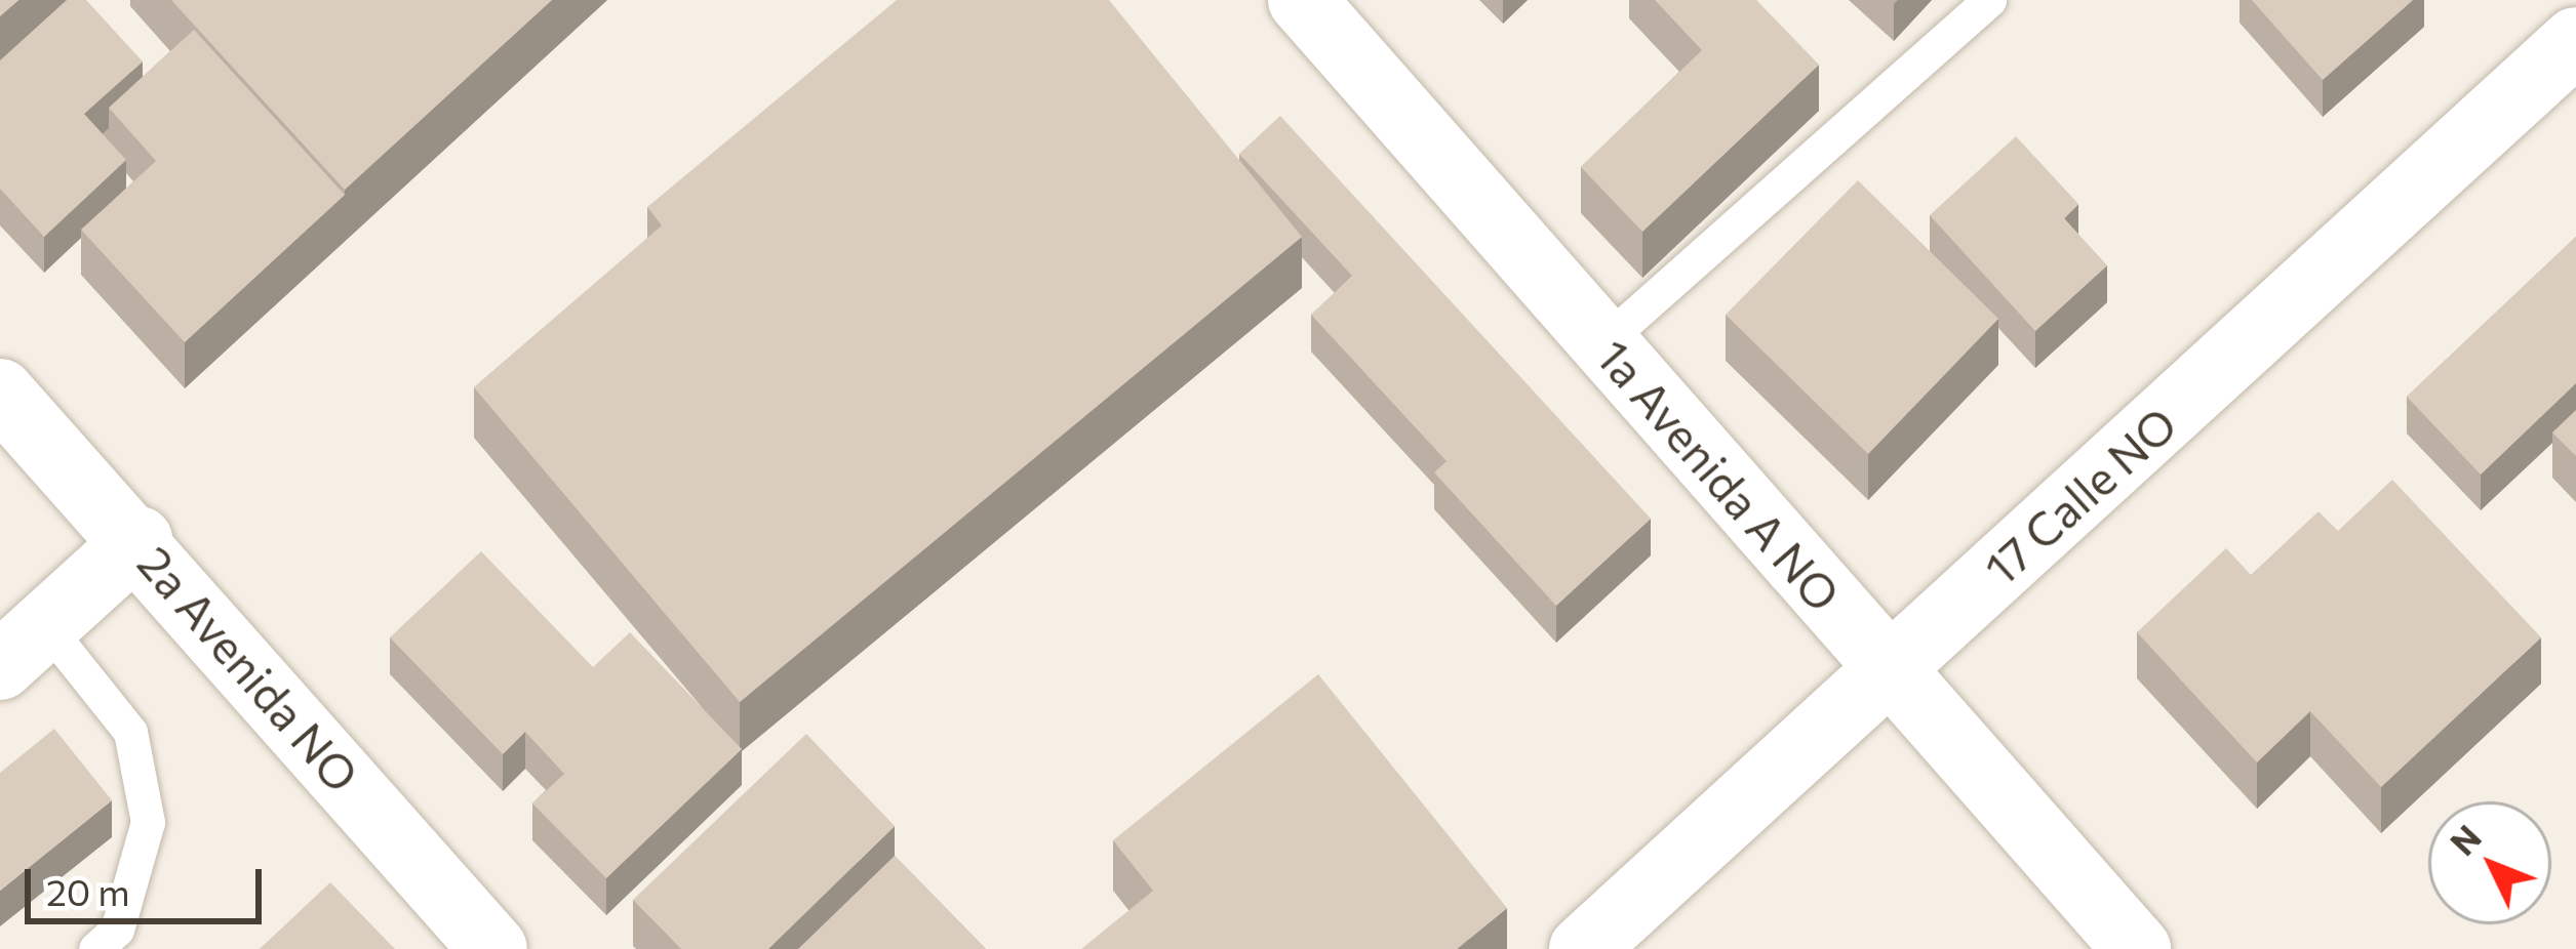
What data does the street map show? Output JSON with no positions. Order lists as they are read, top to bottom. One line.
{"streets":{"street":["1a Avenida A NO","17 Calle NO","2a Avenida NO"]},"crossings":[["1a Avenida A NO","17 Calle NO"]],"scale_bar":"20 m","north":"top left"}
